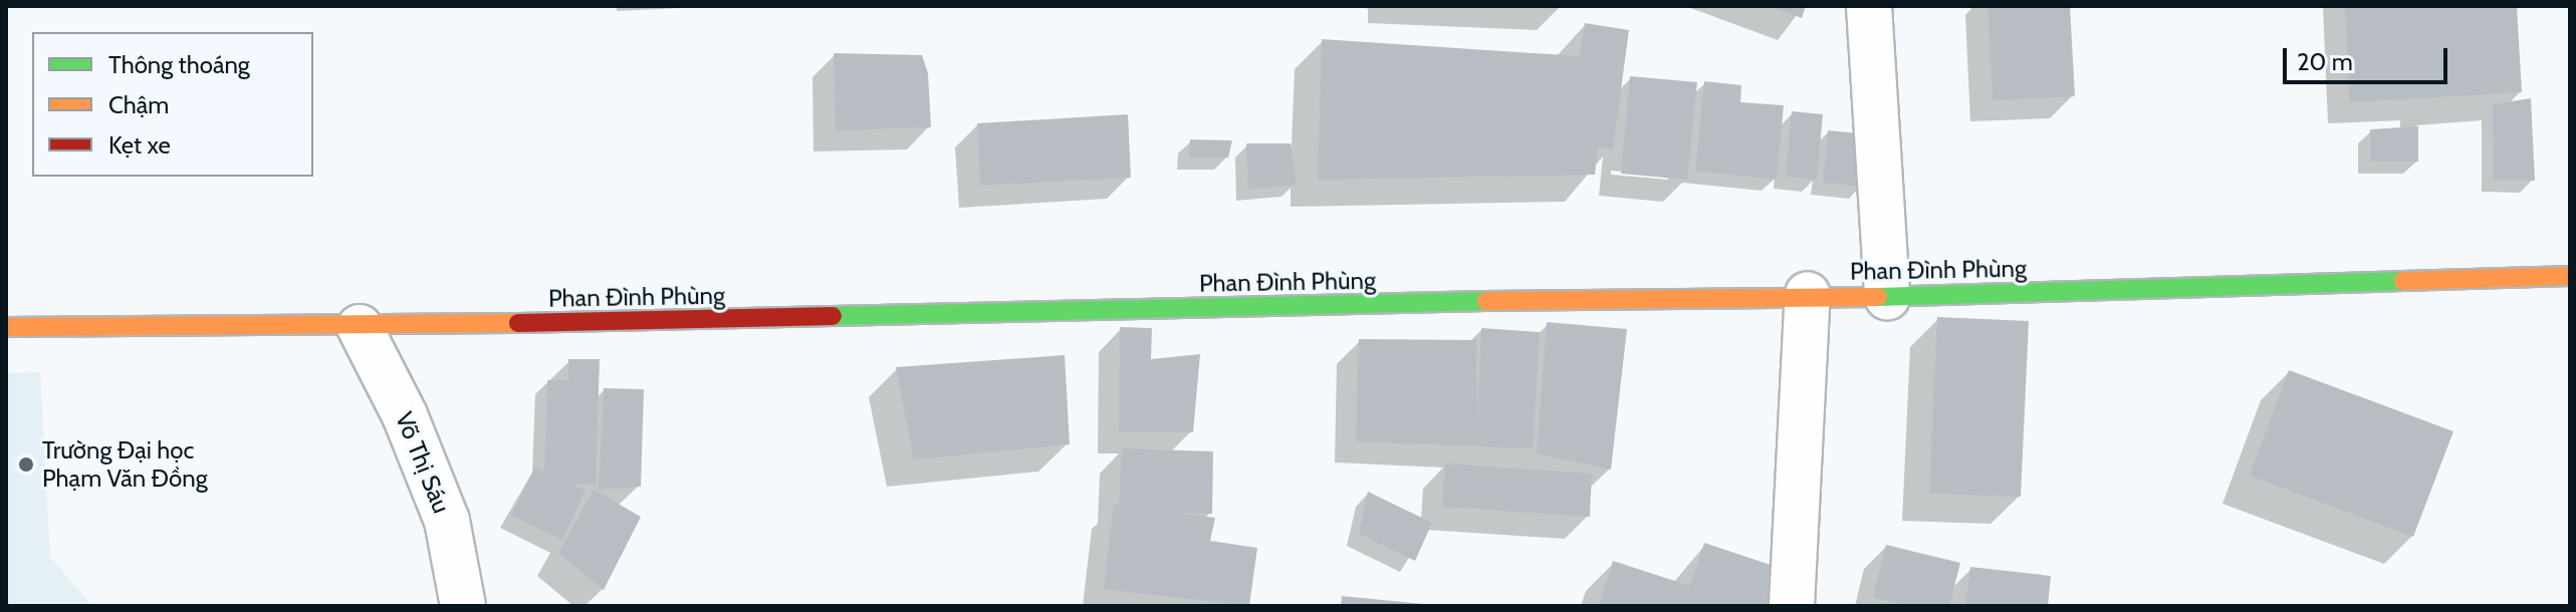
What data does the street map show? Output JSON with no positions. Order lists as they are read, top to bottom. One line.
{"streets":{"street":["Phan Đình Phùng","Võ Thị Sáu"]},"crossings":[["Phan Đình Phùng","Võ Thị Sáu"]],"places":["Trường Đại học Phạm Văn Đồng"],"legend":["Thông thoáng","Chậm","Kẹt xe"],"scale_bar":"20 m"}
